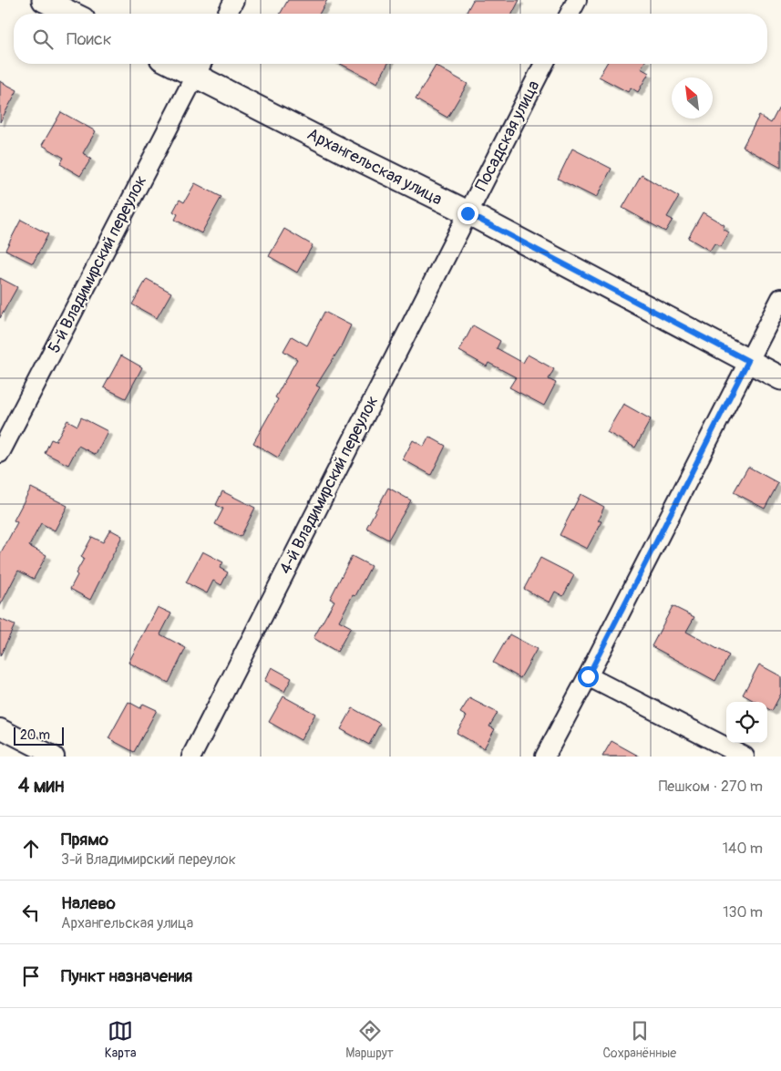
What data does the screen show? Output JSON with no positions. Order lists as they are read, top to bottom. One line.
{"streets":{"street":["Посадская улица","Архангельская улица","5-й Владимирский переулок","4-й Владимирский переулок"]},"crossings":[["Посадская улица","Архангельская улица"],["Посадская улица","4-й Владимирский переулок"],["Архангельская улица","5-й Владимирский переулок"],["Архангельская улица","4-й Владимирский переулок"]],"scale_bar":"20 m","north":"top left","page":{"search":"Поиск","scale":"20 m","heading":["4 мин","Пешком · 270 m"],"list":[["Прямо","3-й Владимирский переулок","140 m"],["Налево","Архангельская улица","130 m"],"Пункт назначения"],"nav":["Карта","Маршрут","Сохранённые"]}}
